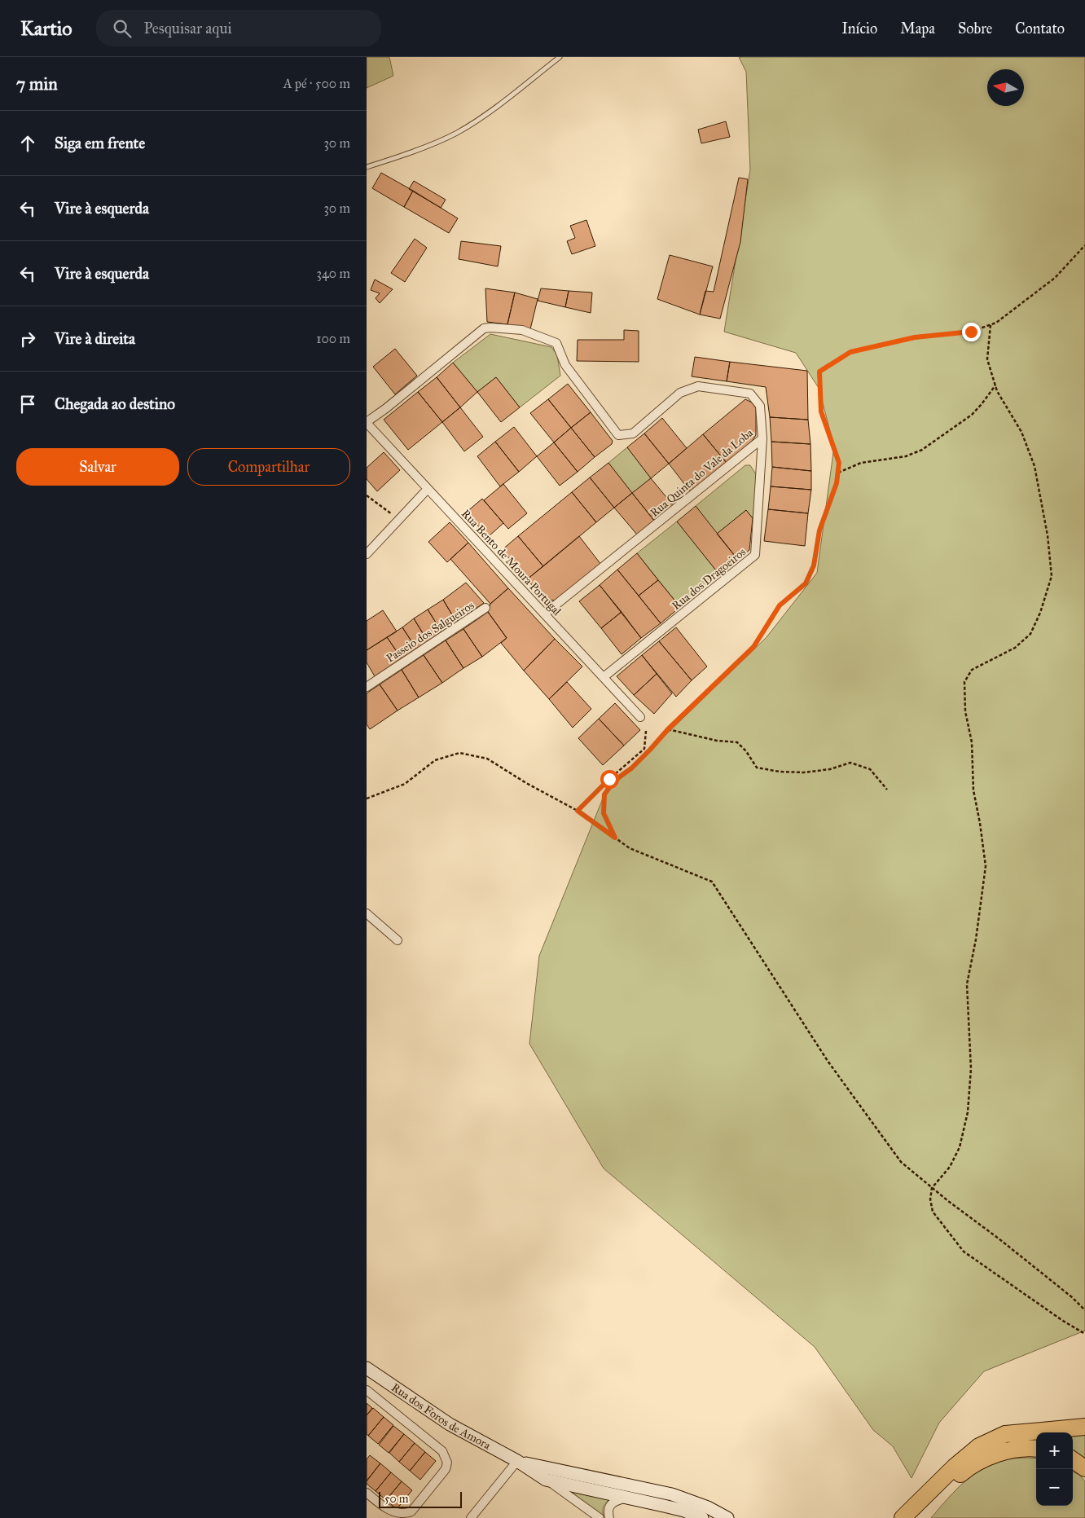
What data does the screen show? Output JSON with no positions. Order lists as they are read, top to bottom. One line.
{"streets":{"main road":["Rua dos Foros de Amora"],"street":["Rua Quinta do Vale da Loba","Rua Bento de Moura Portugal","Rua dos Dragoeiros","Passeio dos Salgueiros"]},"crossings":[["Rua Quinta do Vale da Loba","Rua Bento de Moura Portugal"],["Rua Quinta do Vale da Loba","Rua dos Dragoeiros"],["Rua Bento de Moura Portugal","Rua dos Dragoeiros"]],"scale_bar":"50 m","north":"left","page":{"header":"Kartio","search":"Pesquisar aqui","nav":["Início","Mapa","Sobre","Contato"],"heading":["7 min","A pé · 500 m"],"list":[["Siga em frente","30 m"],["Vire à esquerda","30 m"],["Vire à esquerda","340 m"],["Vire à direita","100 m"],"Chegada ao destino"],"buttons":["Salvar","Compartilhar"],"map_buttons":["+","−"],"scale":"50 m"}}
